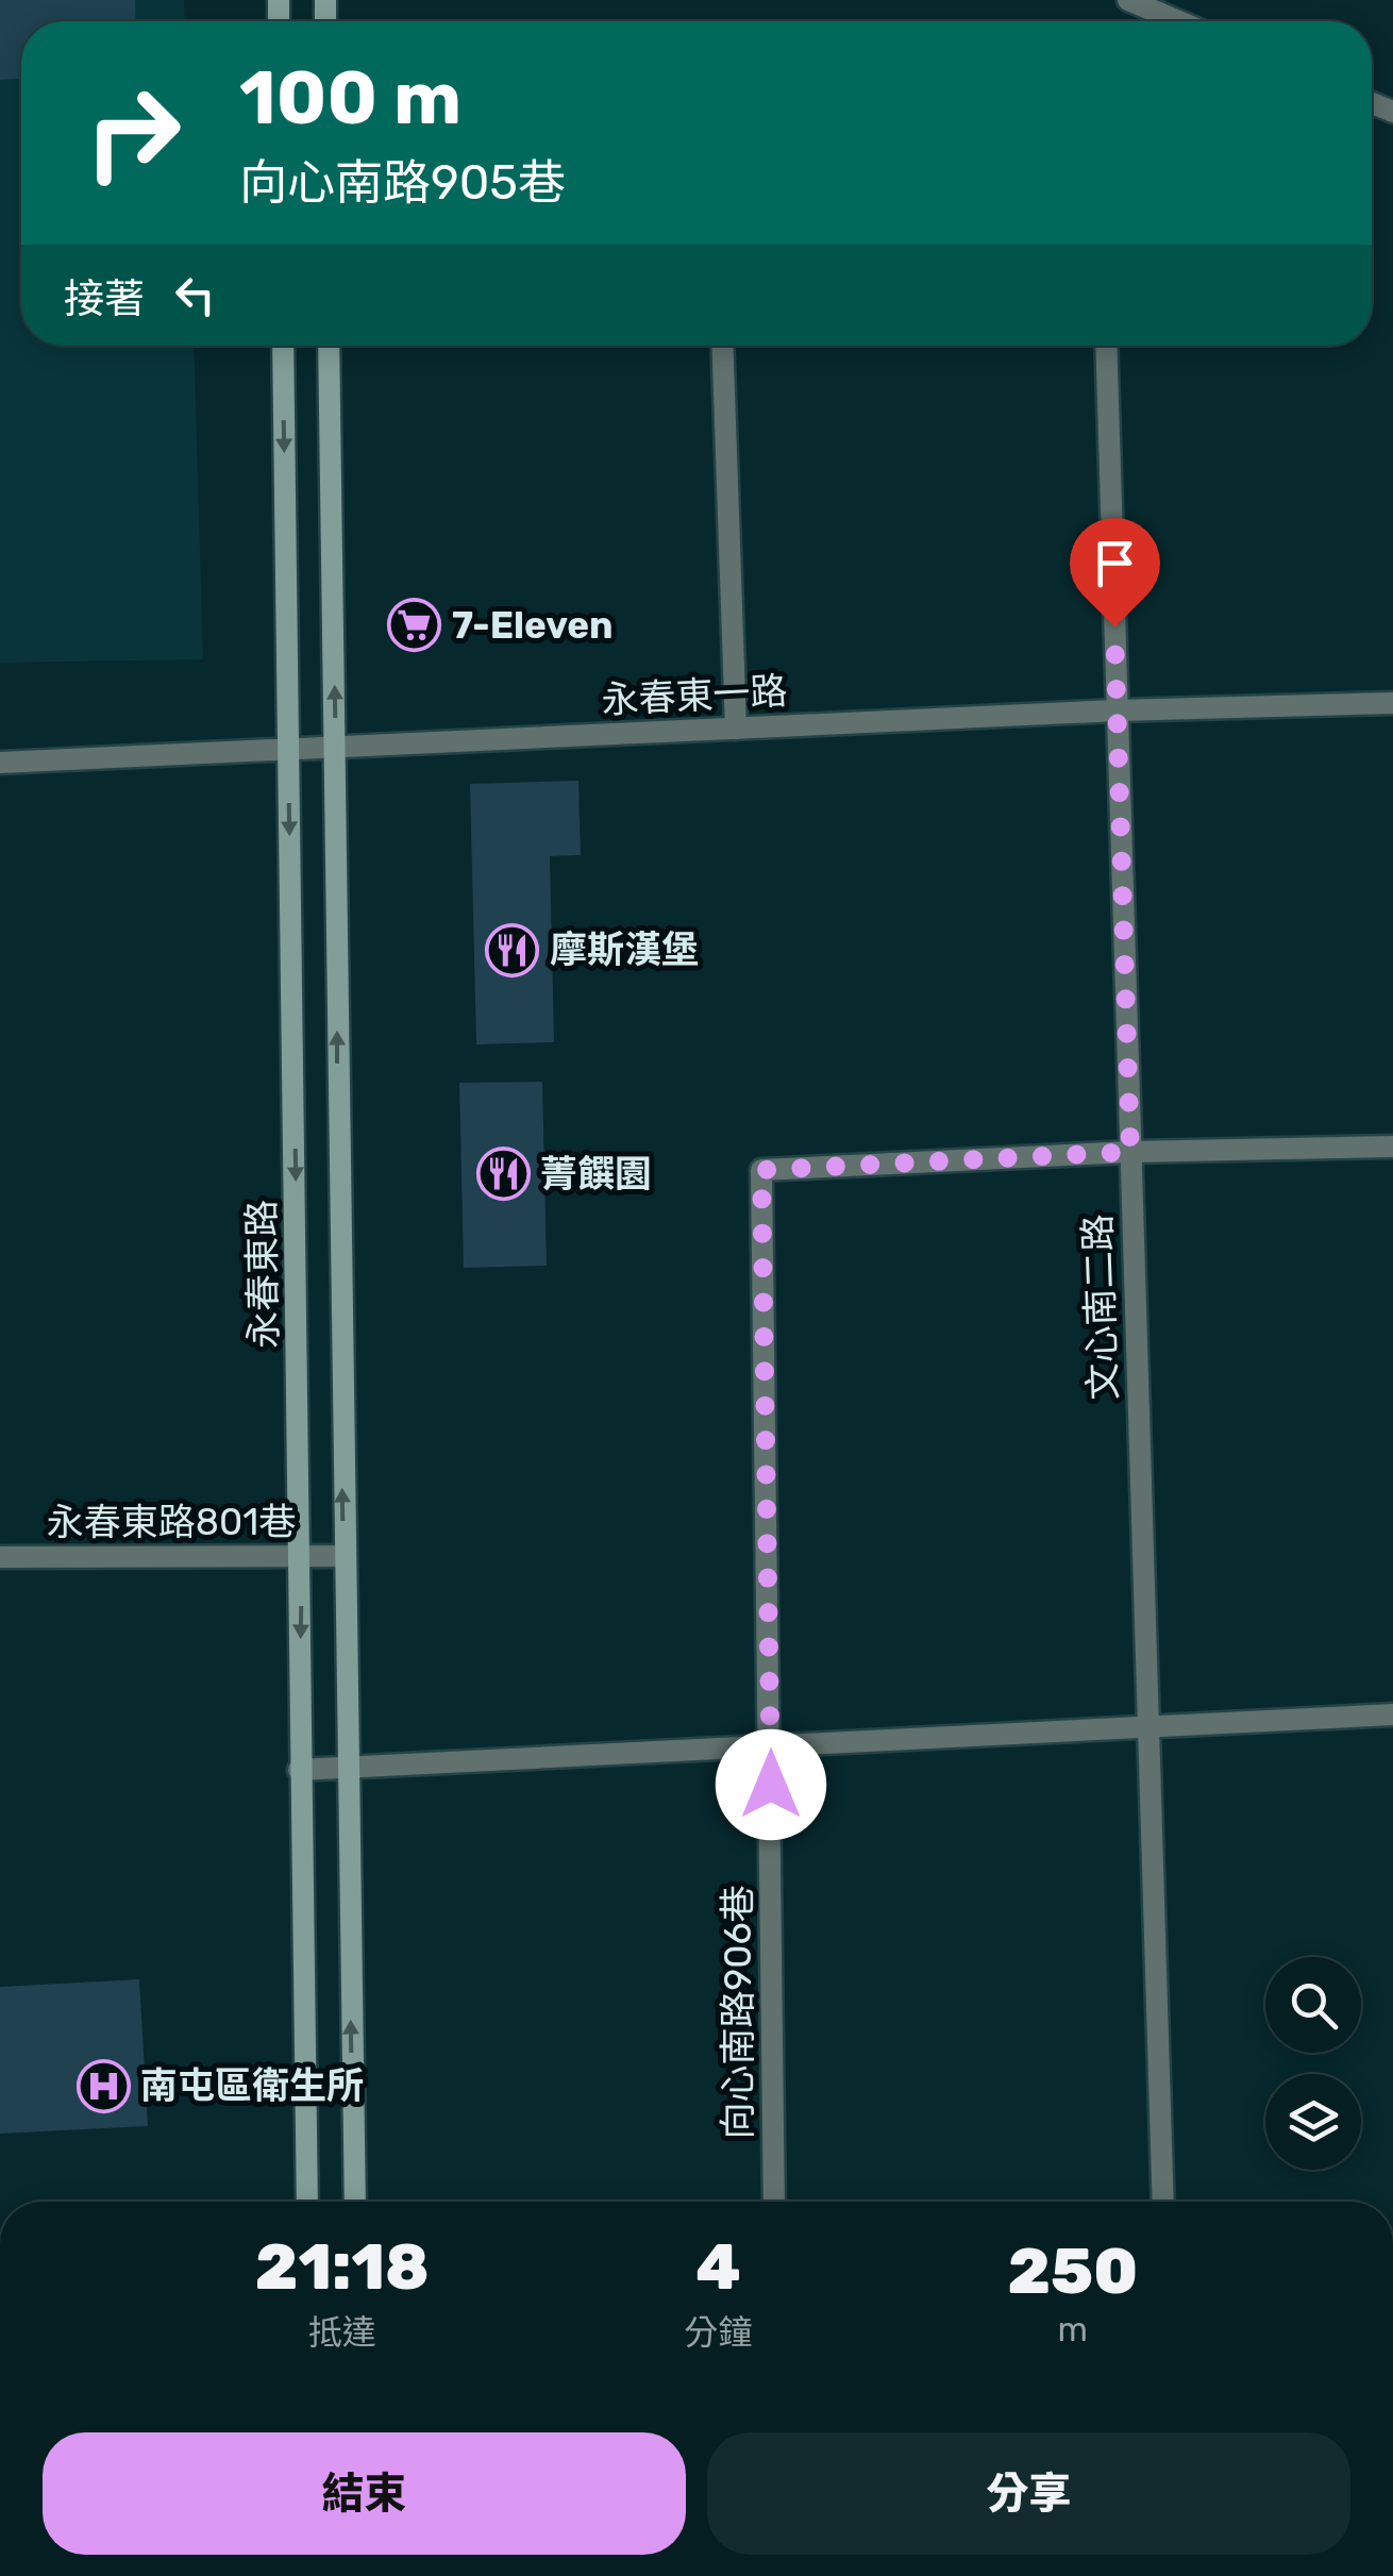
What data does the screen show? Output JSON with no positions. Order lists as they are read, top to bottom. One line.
{"streets":{"street":["永春東一路","永春東路","文心南二路","永春東路801巷","向心南路906巷"]},"crossings":[["永春東一路","永春東路"],["永春東一路","文心南二路"],["永春東路","永春東路801巷"],["文心南二路","向心南路906巷"]],"places":{"supermarket":["7-Eleven"],"restaurant":["摩斯漢堡","菁饌園"],"hospital":["南屯區衛生所"]},"page":{"turn":["100 m","向心南路905巷"],"then":"接著","eta":["21:18","抵達","4","分鐘","250","m"],"buttons":["結束","分享"]}}
